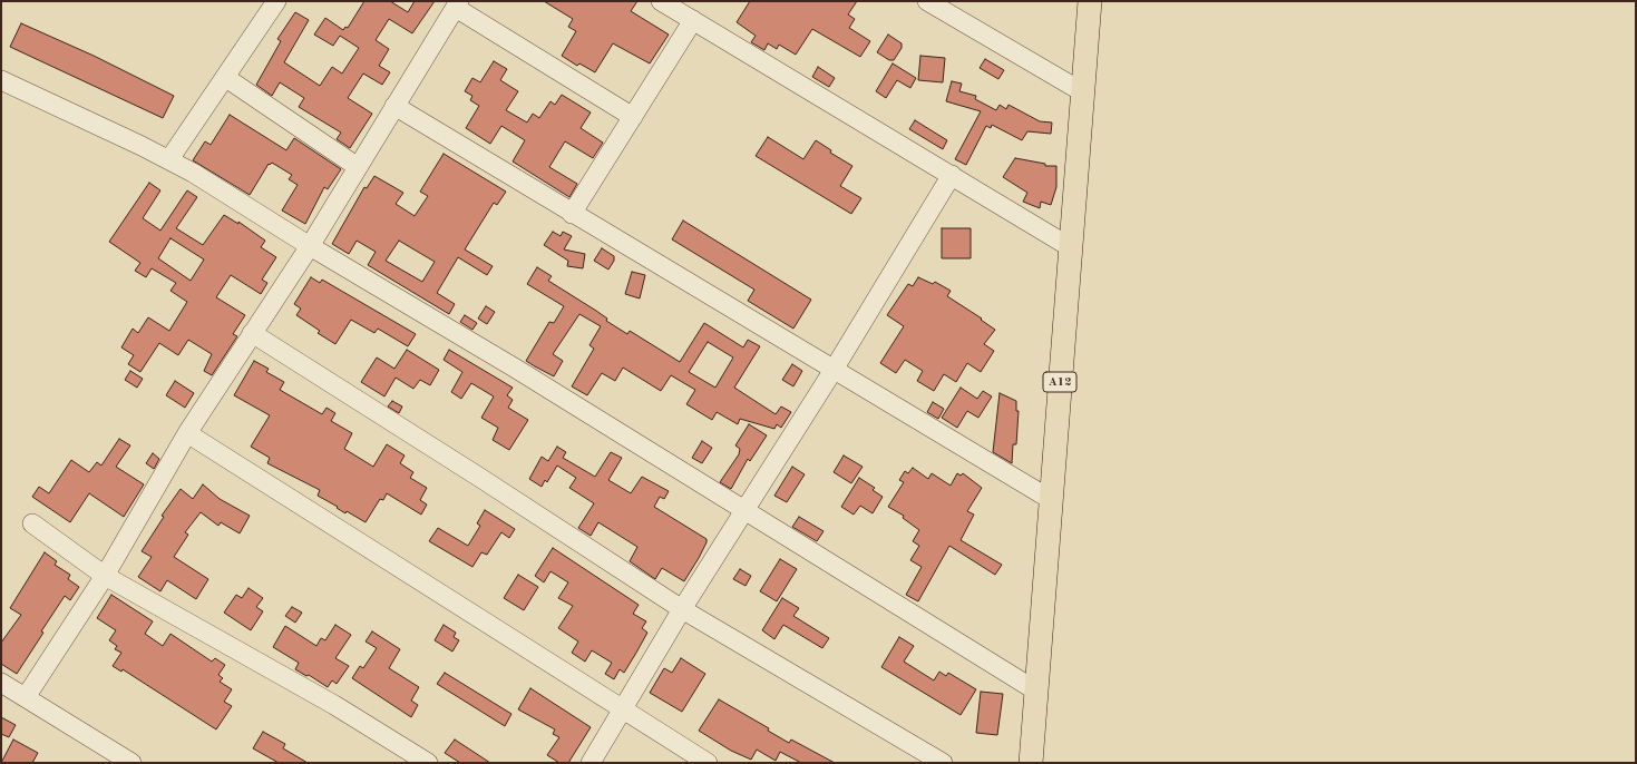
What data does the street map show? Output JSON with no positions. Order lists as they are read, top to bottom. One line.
{"streets":{"main road":["A12"]}}
